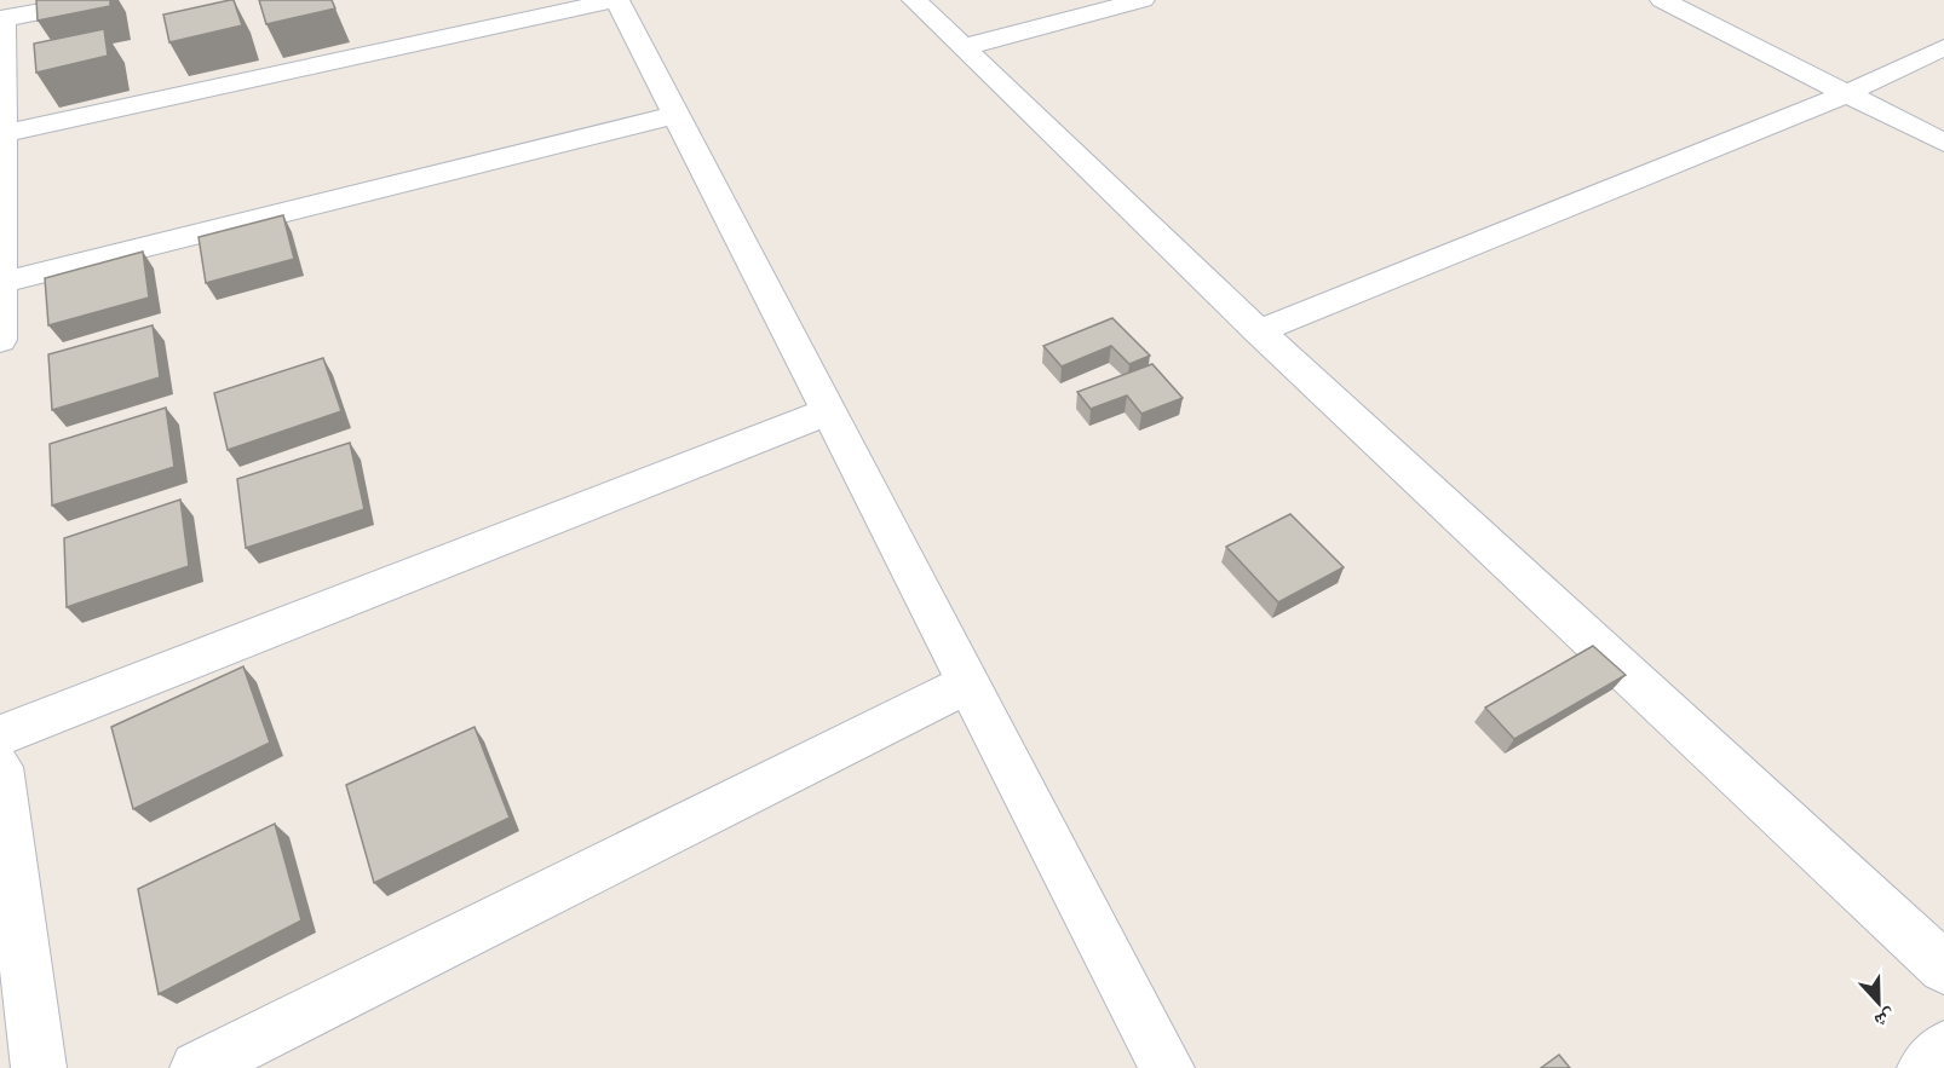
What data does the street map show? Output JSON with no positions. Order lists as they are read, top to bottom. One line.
{"north":"bottom"}
